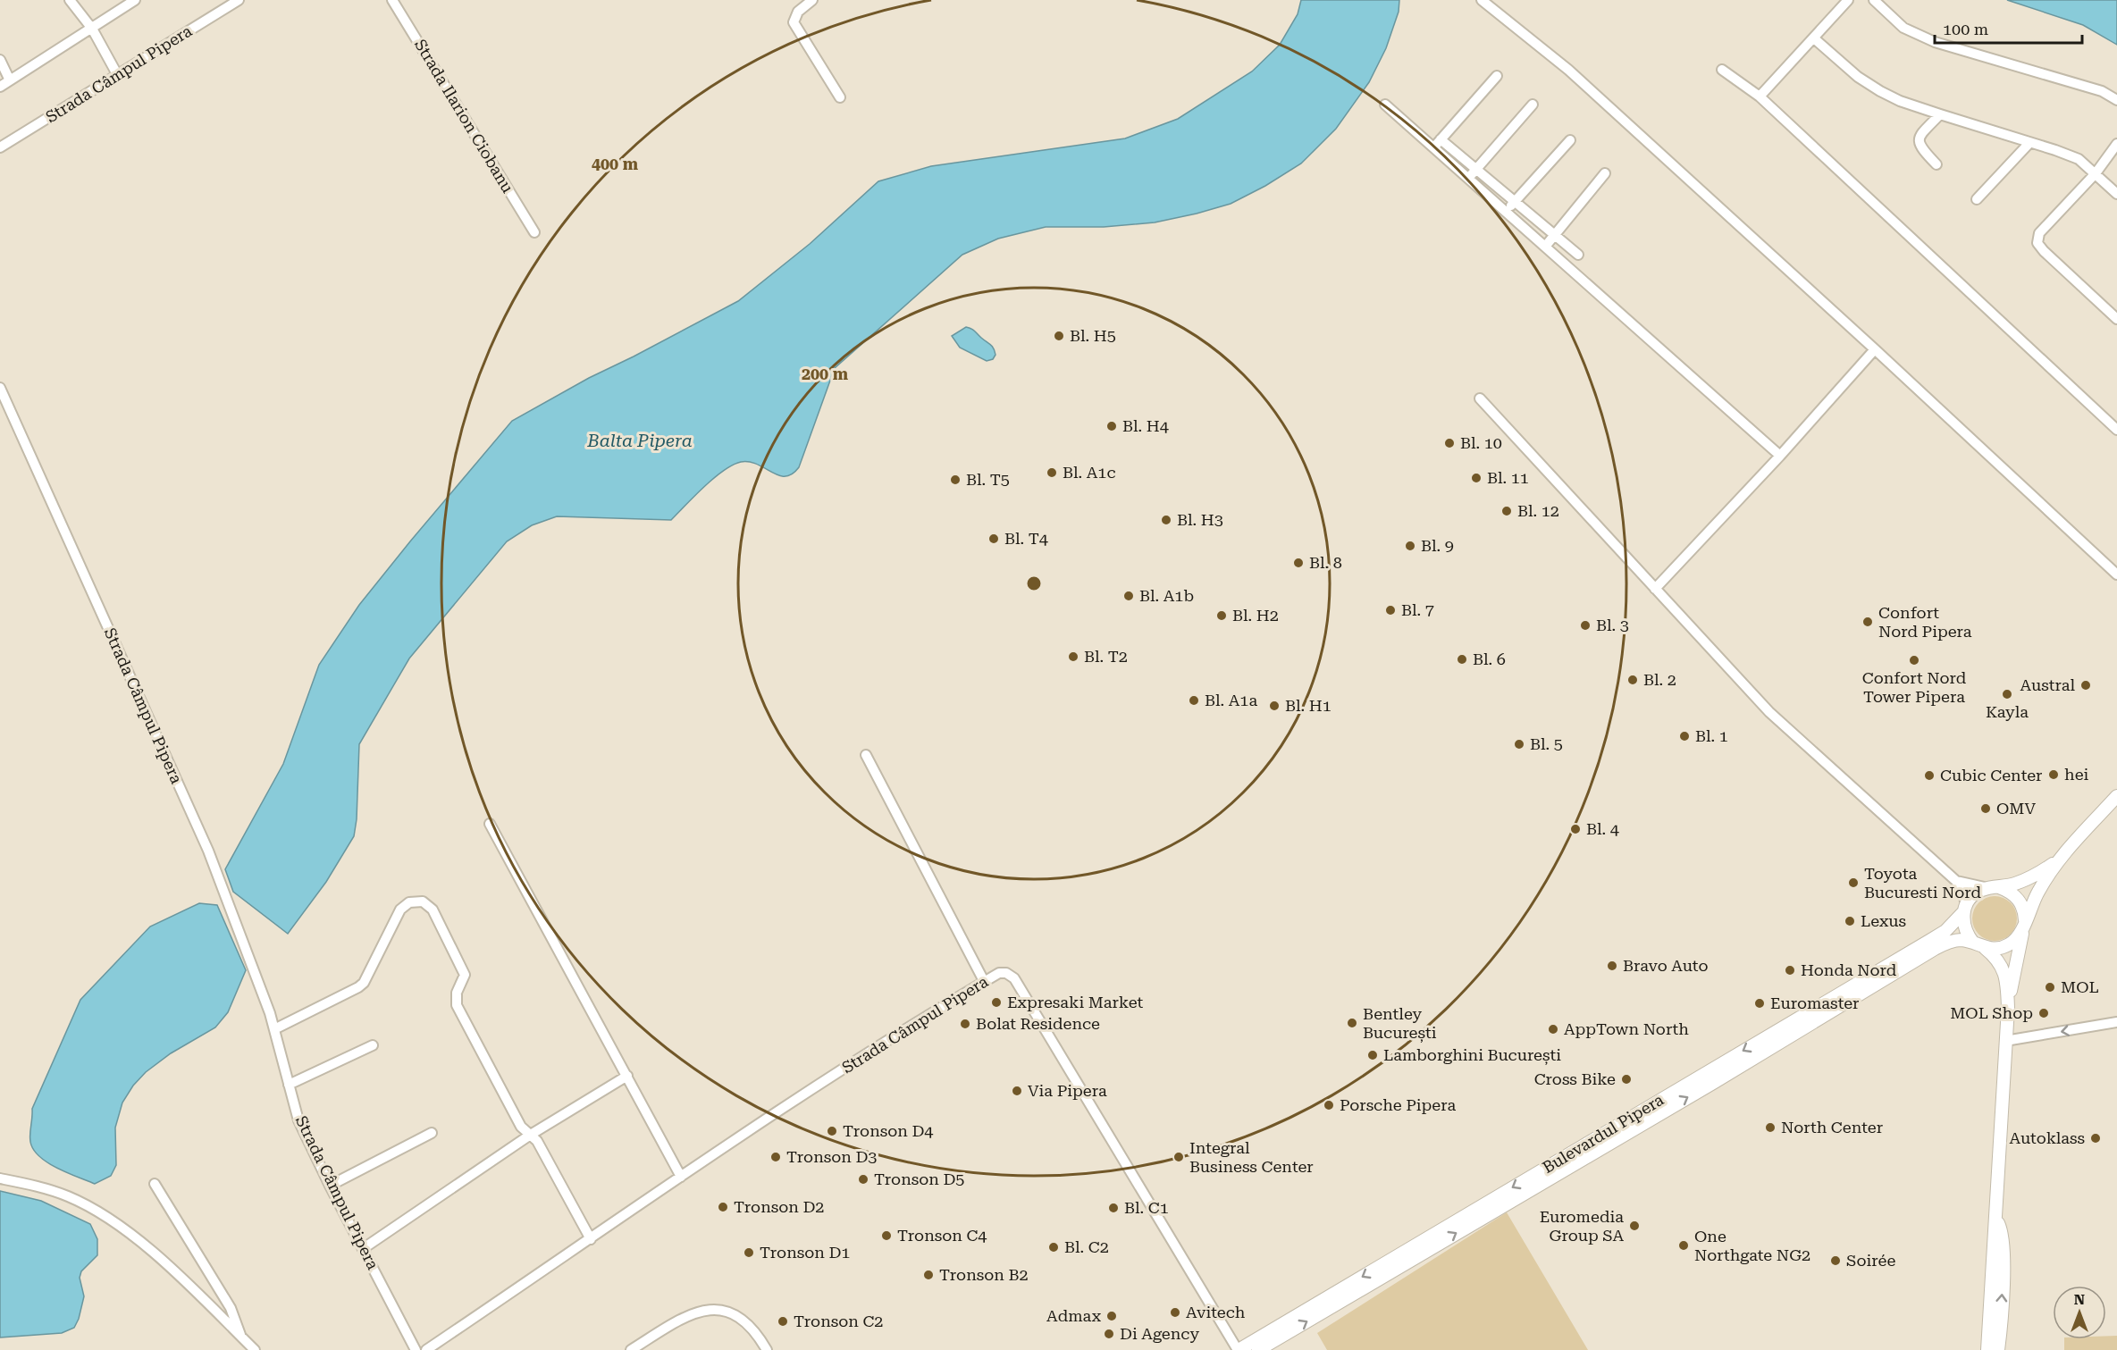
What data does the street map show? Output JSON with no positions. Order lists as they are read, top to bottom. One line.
{"streets":{"main road":["Bulevardul Pipera"],"street":["Strada Câmpul Pipera","Strada Ilarion Ciobanu"]},"crossings":[["Strada Câmpul Pipera","Bulevardul Pipera"]],"water":["Balta Pipera"],"places":["Bl. H5","Bl. H4","Bl. 10","Bl. A1c","Bl. 11","Bl. T5","Bl. 12","Bl. H3","Bl. T4","Bl. 9","Bl. 8","Bl. A1b","Bl. 7","Bl. H2","Confort Nord Pipera","Bl. 3","Bl. T2","Bl. 6","Confort Nord Tower Pipera","Bl. 2","Austral","Kayla","Bl. A1a","Bl. H1","Bl. 1","Bl. 5","hei","Cubic Center","OMV","Bl. 4","Toyota Bucuresti Nord","Lexus","Bravo Auto","Honda Nord","MOL","Expresaki Market","Euromaster","MOL Shop","Bentley București","Bolat Residence","AppTown North","Lamborghini București","Cross Bike","Via Pipera","Porsche Pipera","North Center","Tronson D4","Autoklass","Tronson D3","Integral Business Center","Tronson D5","Tronson D2","Bl. C1","Euromedia Group SA","Tronson C4","One Northgate NG2","Bl. C2","Tronson D1","Soirée","Tronson B2","Avitech","Admax","Tronson C2","Di Agency"],"scale_bar":"100 m","north":"top","rings":["400 m","200 m"]}
